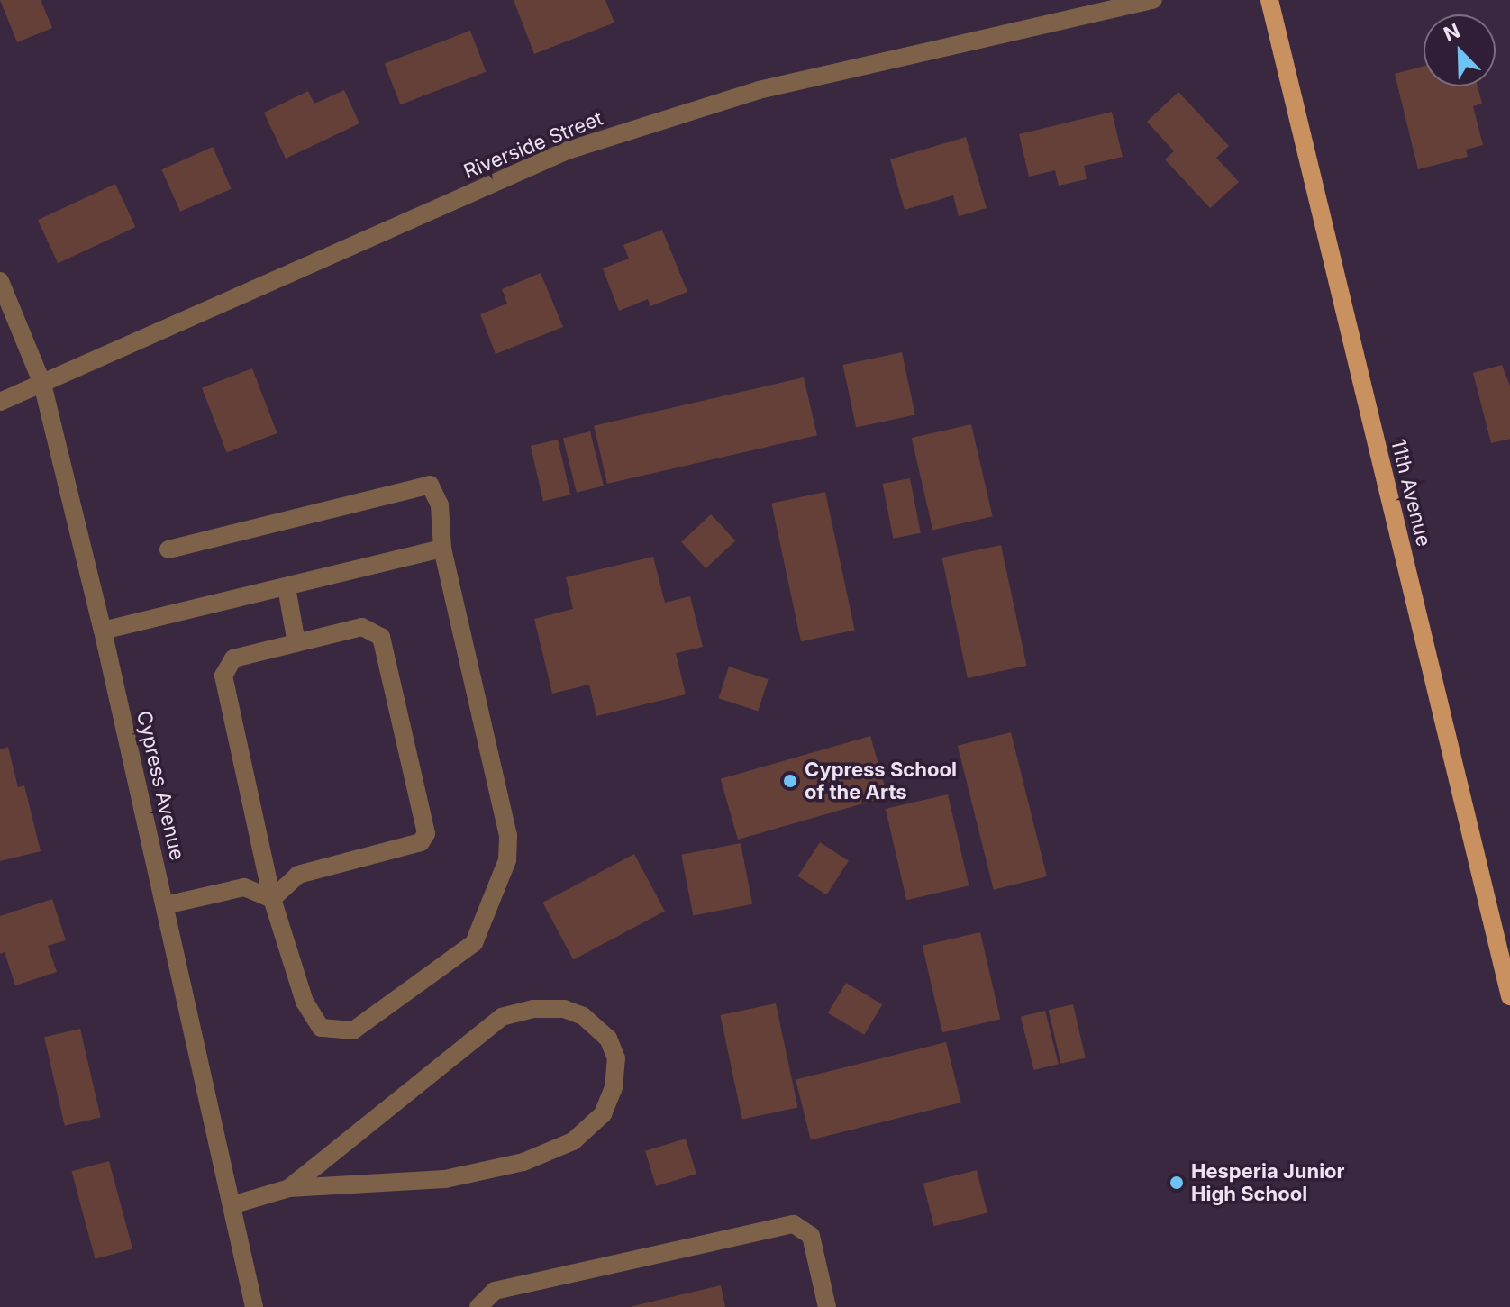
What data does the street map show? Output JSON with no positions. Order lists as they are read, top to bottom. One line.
{"streets":{"main road":["11th Avenue"],"street":["Riverside Street","Cypress Avenue"]},"crossings":[["Riverside Street","Cypress Avenue"]],"places":["Cypress School of the Arts","Hesperia Junior High School"],"north":"top left"}
